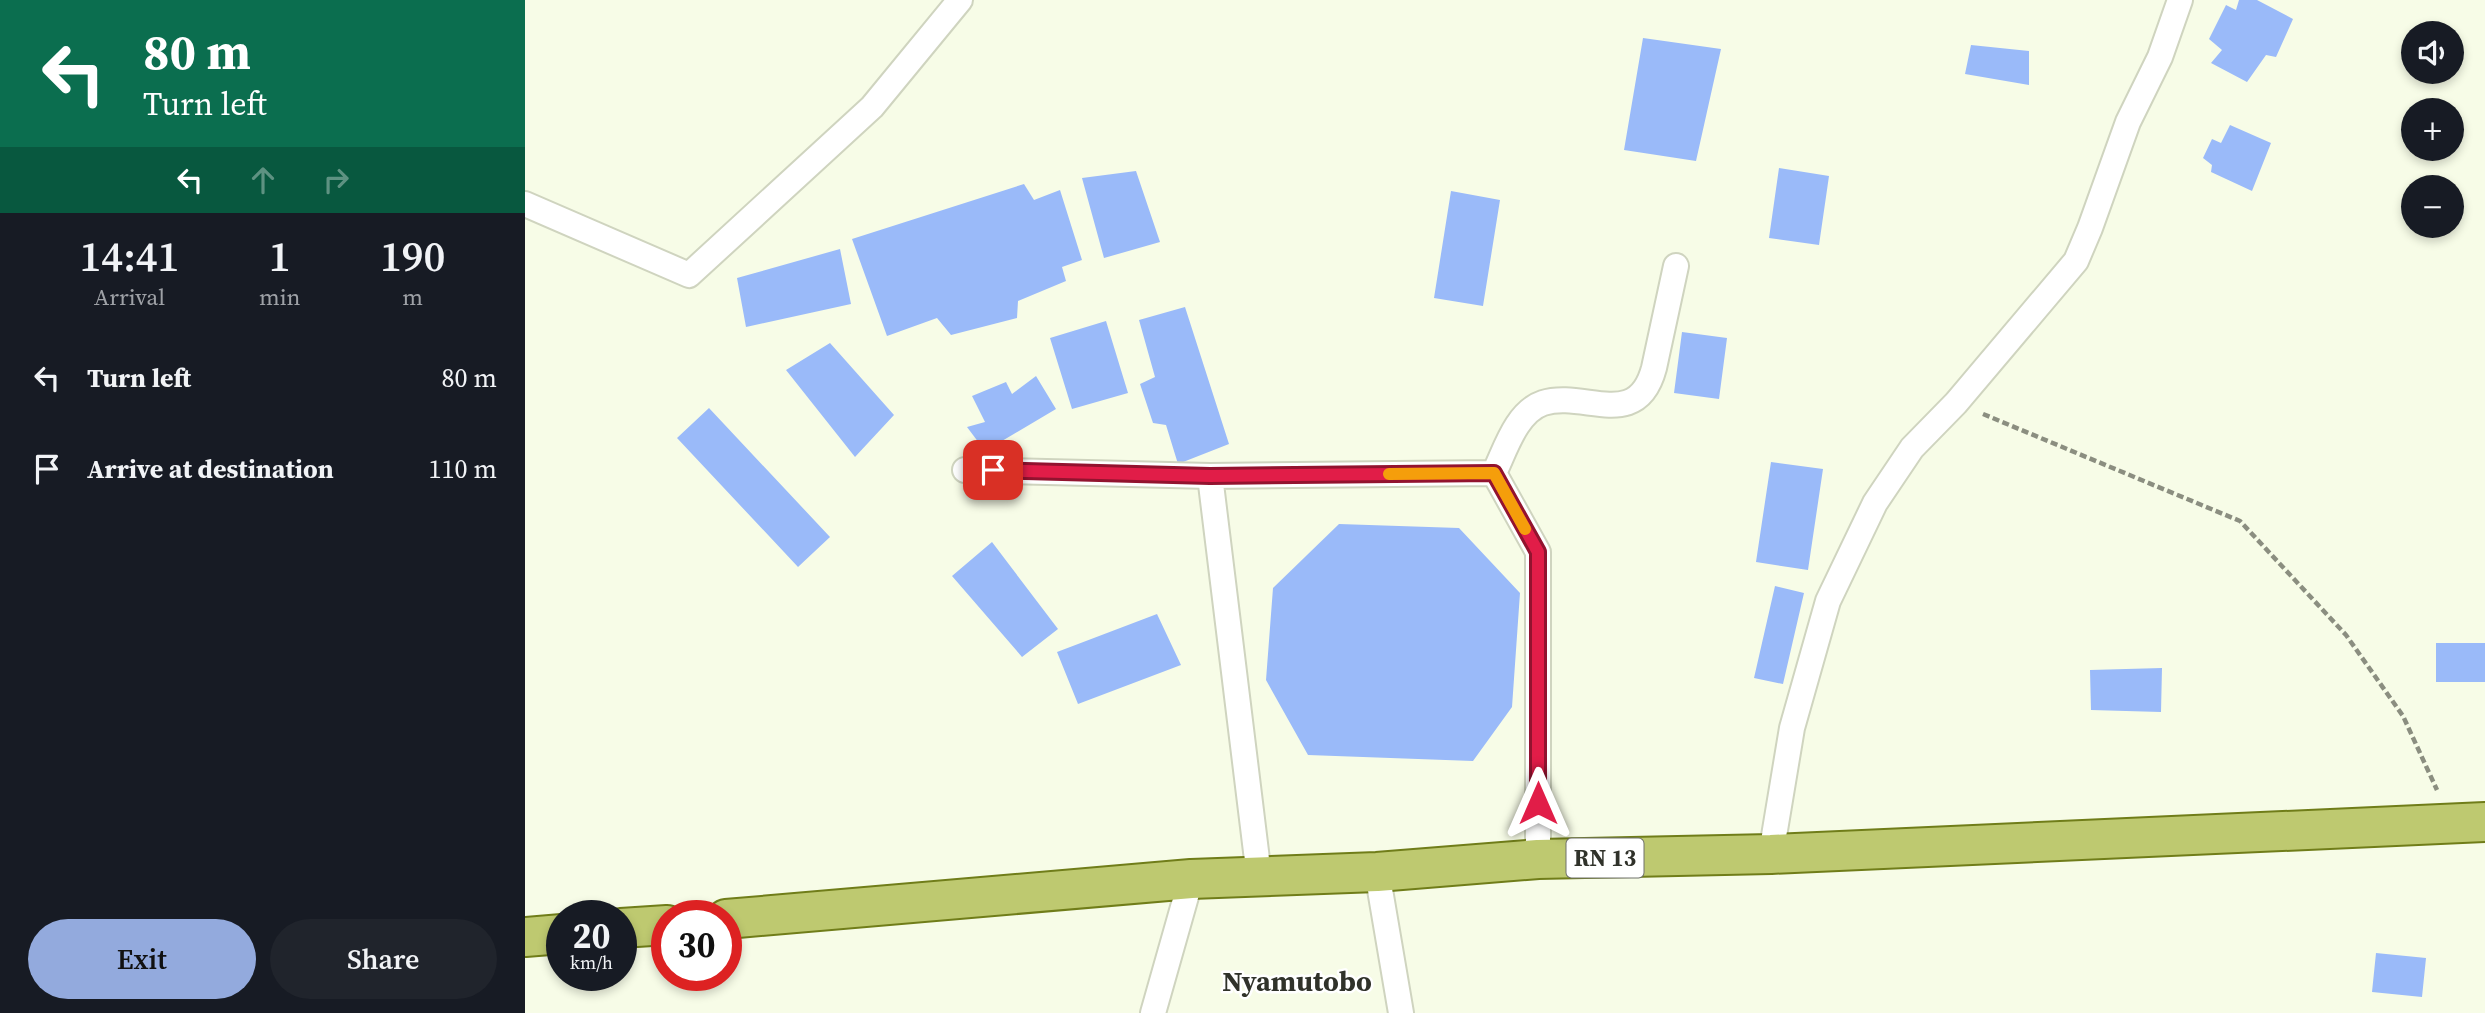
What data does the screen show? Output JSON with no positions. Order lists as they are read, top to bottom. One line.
{"streets":{"main road":["RN 13"]},"districts":["Nyamutobo"],"page":{"turn":["80 m","Turn left"],"map_buttons":["+","−"],"eta":["14:41","Arrival","1","min","190","m"],"list":[{"name":"Turn left","value":"80 m"},{"name":"Arrive at destination","value":"110 m"}],"speed":"20 km/h","limit":"30","buttons":["Exit","Share"]}}
